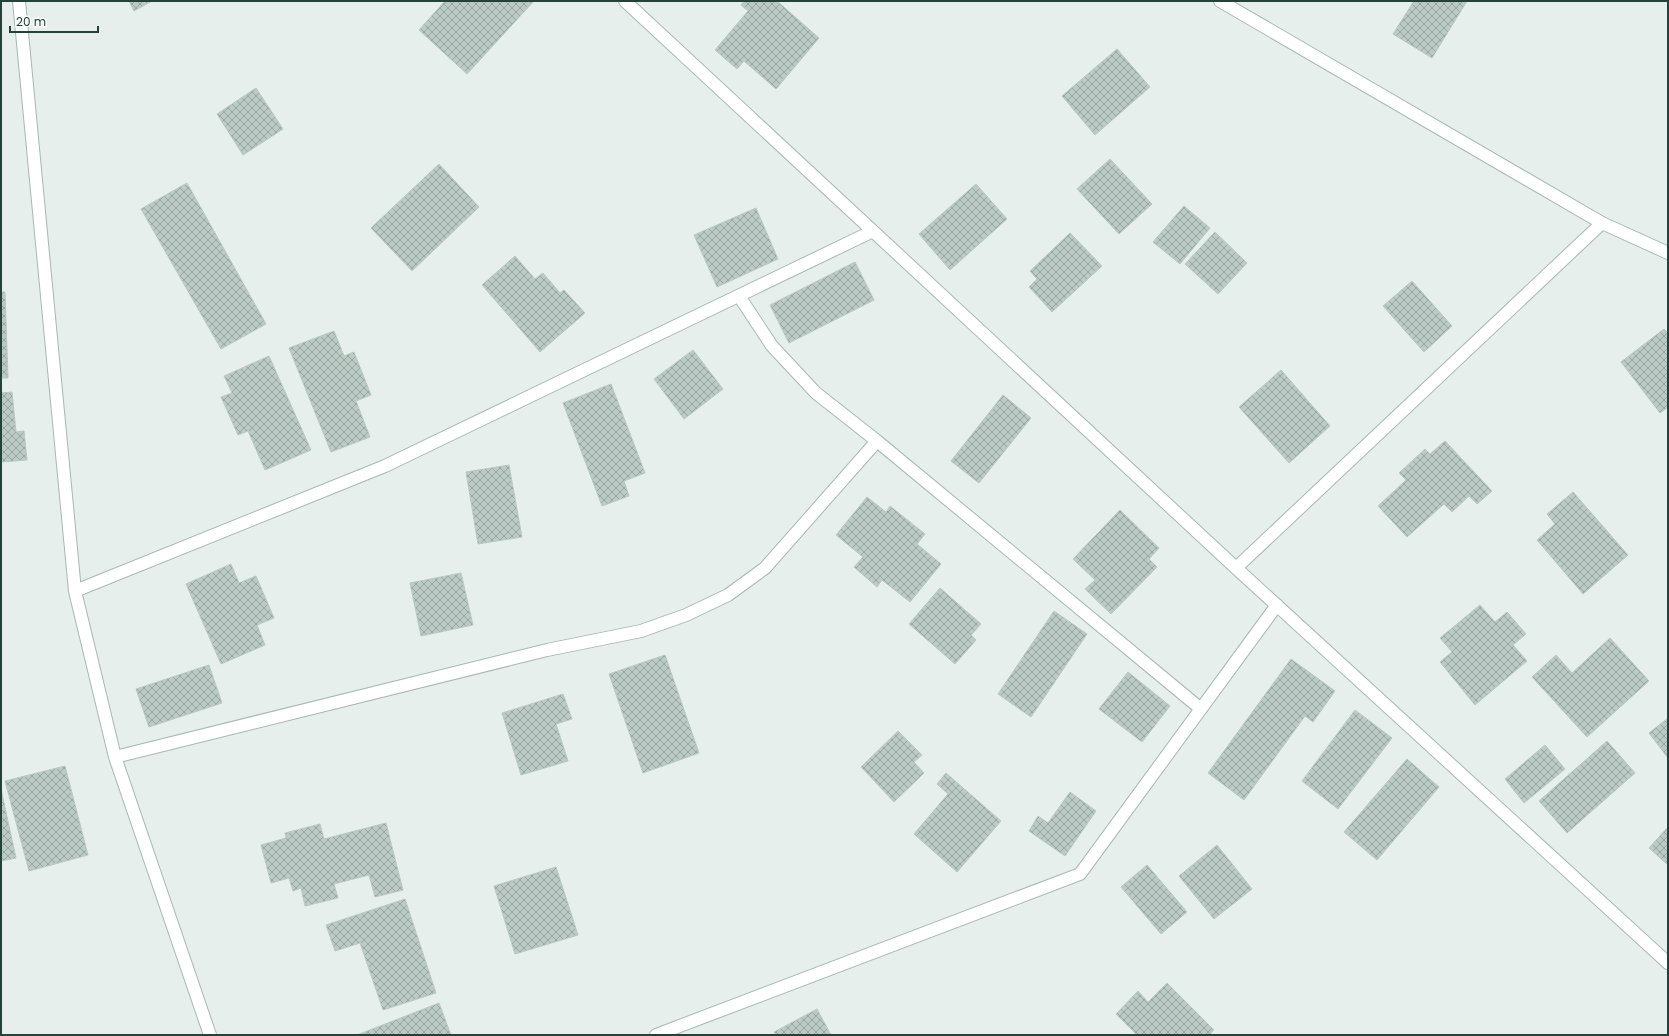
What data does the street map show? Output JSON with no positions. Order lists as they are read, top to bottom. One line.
{"scale_bar":"20 m"}
